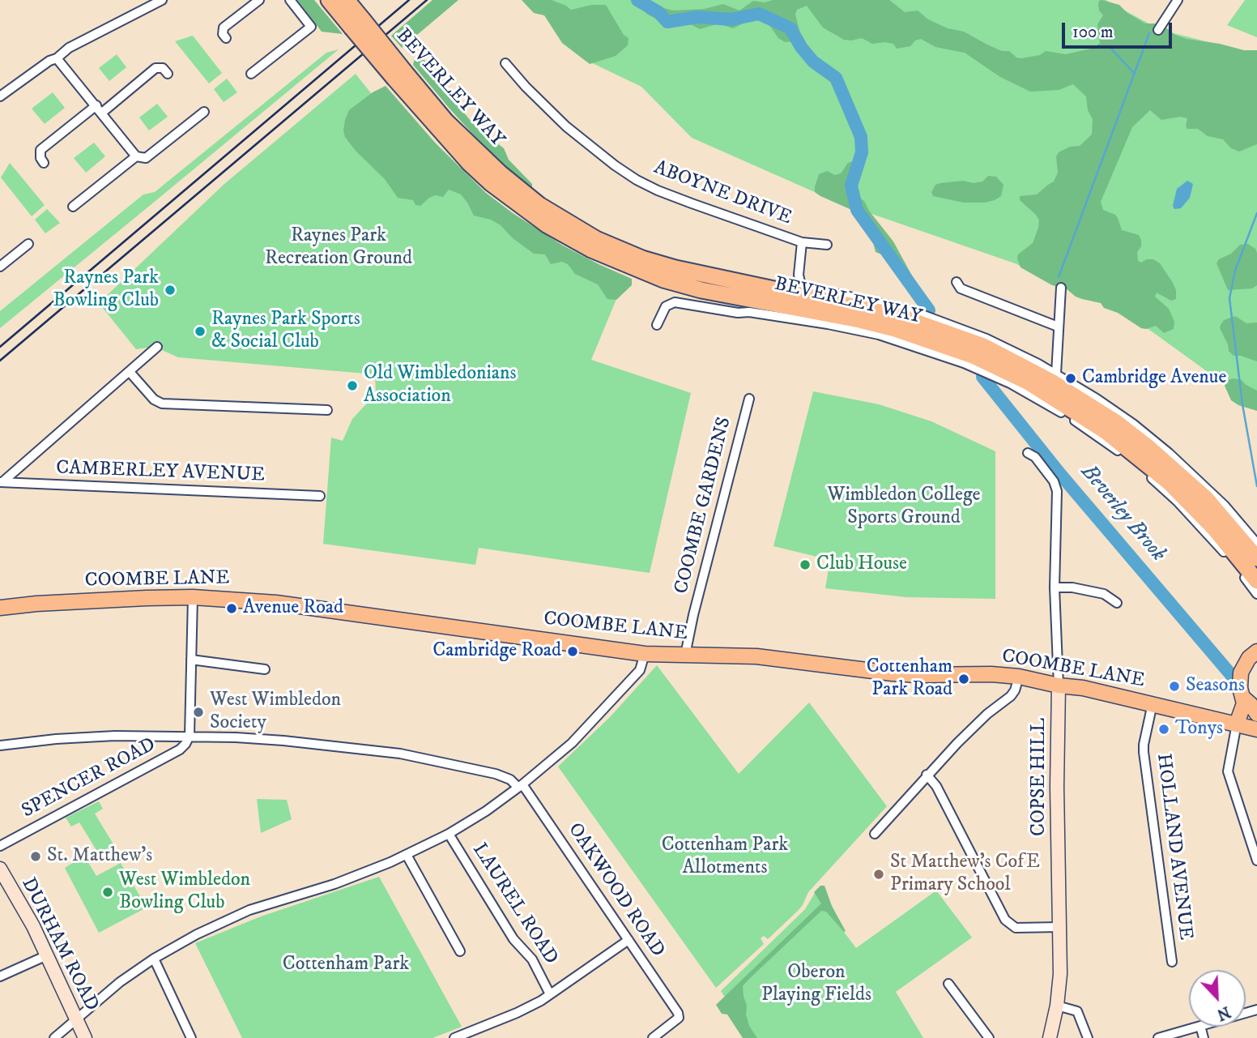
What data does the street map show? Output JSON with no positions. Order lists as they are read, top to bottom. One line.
{"streets":{"highway":["BEVERLEY WAY"],"main road":["COOMBE LANE"],"street":["ABOYNE DRIVE","CAMBERLEY AVENUE","COOMBE GARDENS","COPSE HILL","SPENCER ROAD","HOLLAND AVENUE","OAKWOOD ROAD","LAUREL ROAD","DURHAM ROAD"]},"crossings":[["COOMBE GARDENS","COOMBE LANE"],["COOMBE LANE","COPSE HILL"],["COOMBE LANE","HOLLAND AVENUE"]],"water":["Beverley Brook"],"parks":["Raynes Park Recreation Ground","Wimbledon College Sports Ground","Cottenham Park Allotments","Cottenham Park","Oberon Playing Fields"],"places":["Raynes Park Bowling Club","Raynes Park Sports & Social Club","Cambridge Avenue","Old Wimbledonians Association","Club House","Avenue Road","Cambridge Road","Cottenham Park Road","Seasons","West Wimbledon Society","Tonys","St. Matthew's","St Matthew's CofE Primary School","West Wimbledon Bowling Club"],"scale_bar":"100 m","north":"bottom right"}
